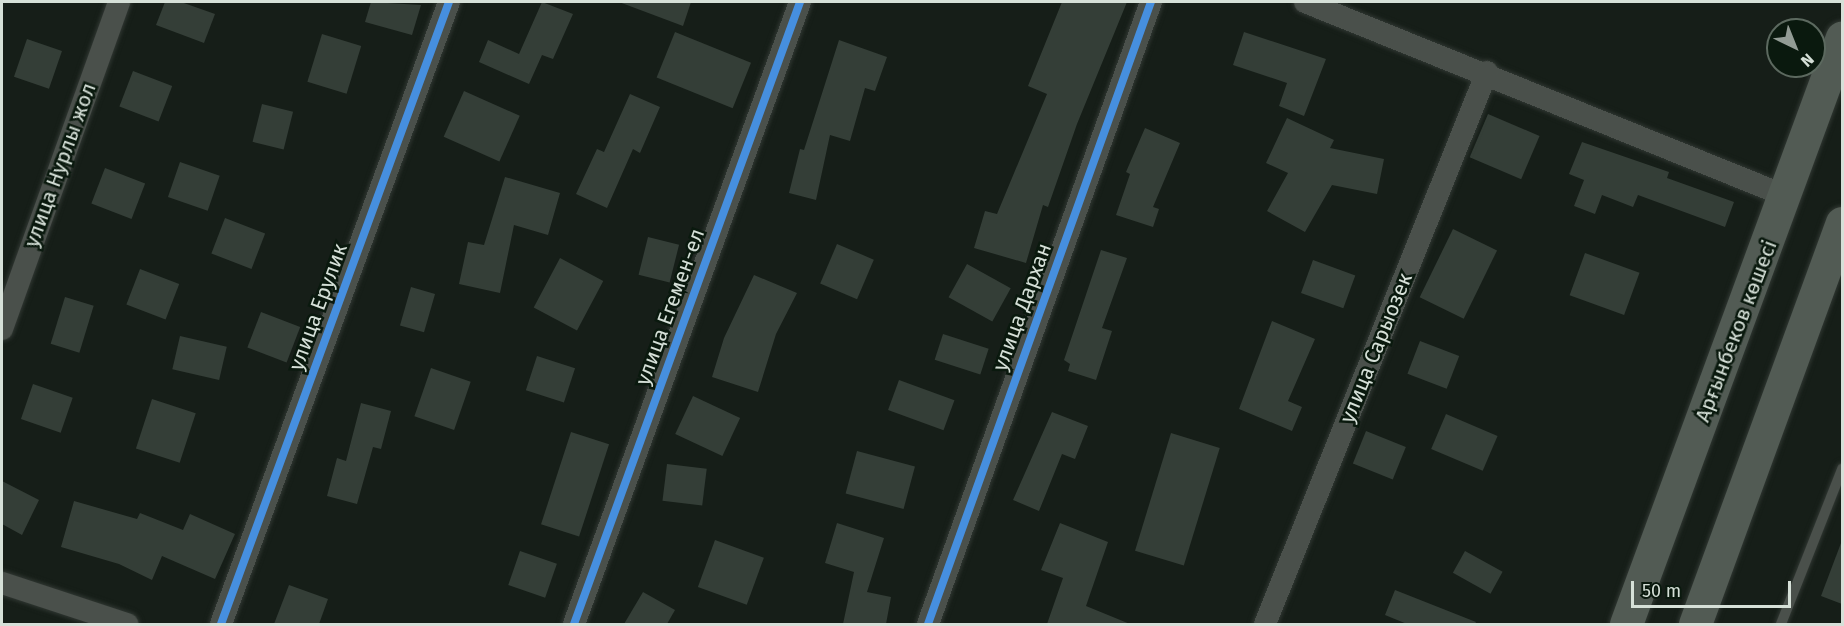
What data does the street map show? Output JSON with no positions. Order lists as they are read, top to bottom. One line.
{"streets":{"main road":["Арғынбеков көшесі"],"street":["улица Нурлы жол","улица Ерулик","улица Егемен-ел","улица Дархан","улица Сарыозек"]},"scale_bar":"50 m","north":"bottom right"}
